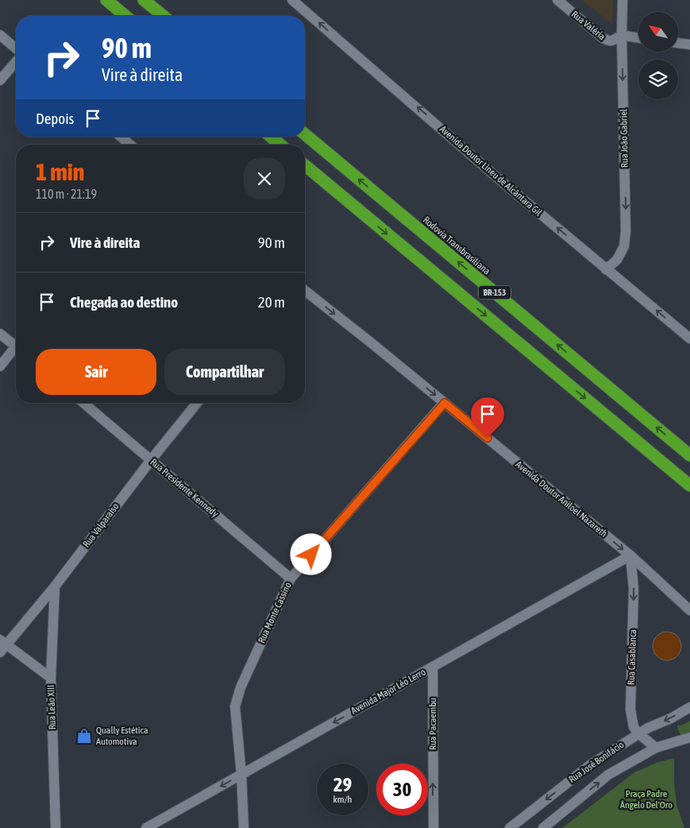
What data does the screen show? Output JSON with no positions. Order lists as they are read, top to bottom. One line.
{"streets":{"highway":["Rodovia Transbrasiliana","BR-153"],"street":["Rua Valéria","Rua João Gabriel","Avenida Doutor Lineu de Alcântara Gil","Rua Presidente Kennedy","Avenida Doutor Aniloel Nazareth","Rua Valparaiso","Rua Monte Cassino","Rua Casablanca","Avenida Major Léo Lerro","Rua Leão XIII","Rua Pacaembu","Rua José Bonifácio"]},"crossings":[["Rua Valéria","Rua João Gabriel"],["Rua João Gabriel","Avenida Doutor Lineu de Alcântara Gil"],["Rua Presidente Kennedy","Rua Valparaiso"],["Rua Presidente Kennedy","Rua Monte Cassino"],["Avenida Doutor Aniloel Nazareth","Rua Monte Cassino"],["Avenida Doutor Aniloel Nazareth","Rua Casablanca"],["Avenida Doutor Aniloel Nazareth","Avenida Major Léo Lerro"],["Rua Valparaiso","Rua Leão XIII"],["Rua Monte Cassino","Avenida Major Léo Lerro"],["Rua Casablanca","Avenida Major Léo Lerro"],["Rua Casablanca","Rua José Bonifácio"],["Avenida Major Léo Lerro","Rua Pacaembu"]],"one_way":["Rua João Gabriel","Avenida Doutor Lineu de Alcântara Gil","Avenida Doutor Aniloel Nazareth","Rua Casablanca","Avenida Major Léo Lerro","Rua Pacaembu"],"parks":["Praça Padre Ângelo Del'Oro"],"places":{"shop":["Qually Estética Automotiva"]},"north":"top left","page":{"turn":["90 m","Vire à direita"],"then":"Depois","heading":["1 min","110 m · 21:19"],"list":[{"name":"Vire à direita","value":"90 m"},{"name":"Chegada ao destino","value":"20 m"}],"buttons":["Sair","Compartilhar"],"speed":"29 km/h","limit":"30"}}
